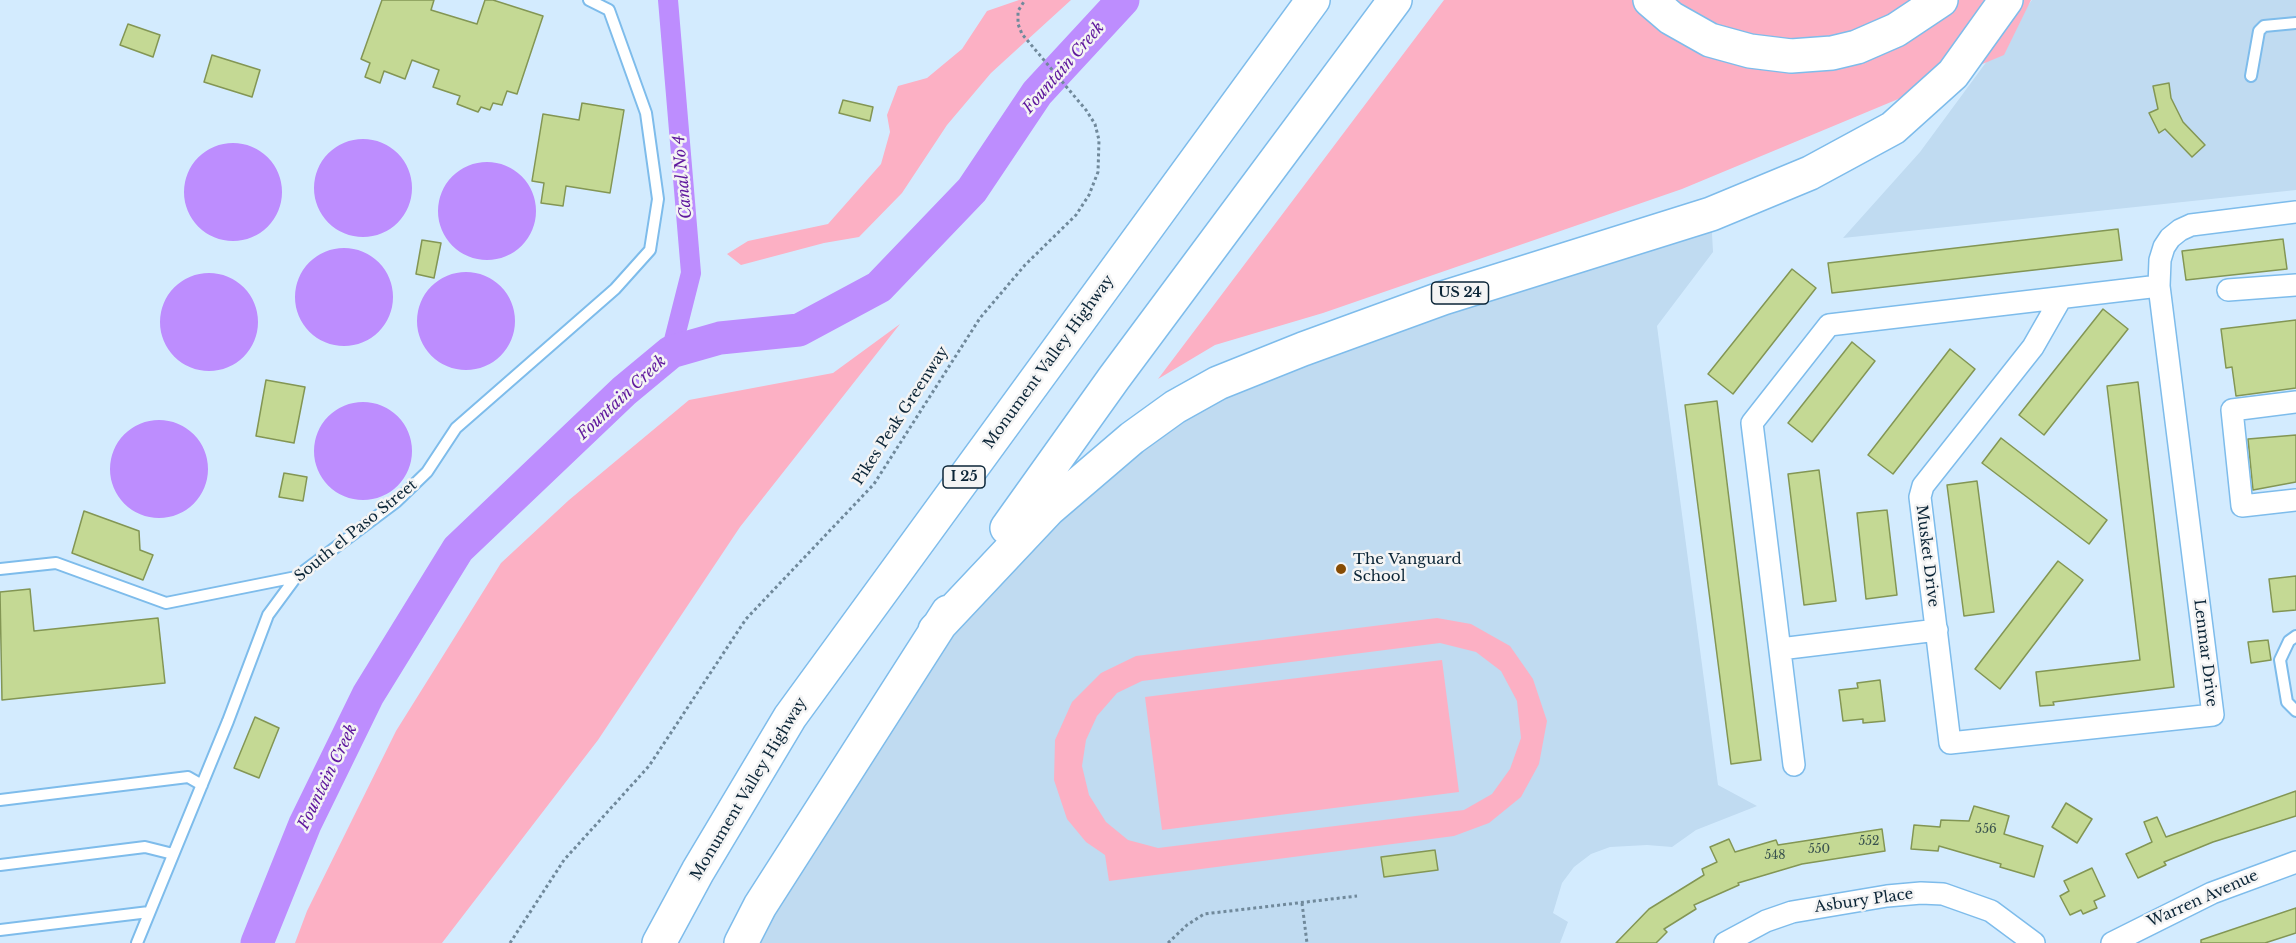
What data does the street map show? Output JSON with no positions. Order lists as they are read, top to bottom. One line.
{"streets":{"highway":["US 24","Monument Valley Highway","I 25"],"street":["Musket Drive","Lenmar Drive","Warren Avenue","Asbury Place"],"lane":["South el Paso Street"],"path":["Pikes Peak Greenway"]},"crossings":[["Musket Drive","Lenmar Drive"]],"water":["Fountain Creek","Canal No 4"],"places":["The Vanguard School"],"house_numbers":["556","552","550","548"]}
